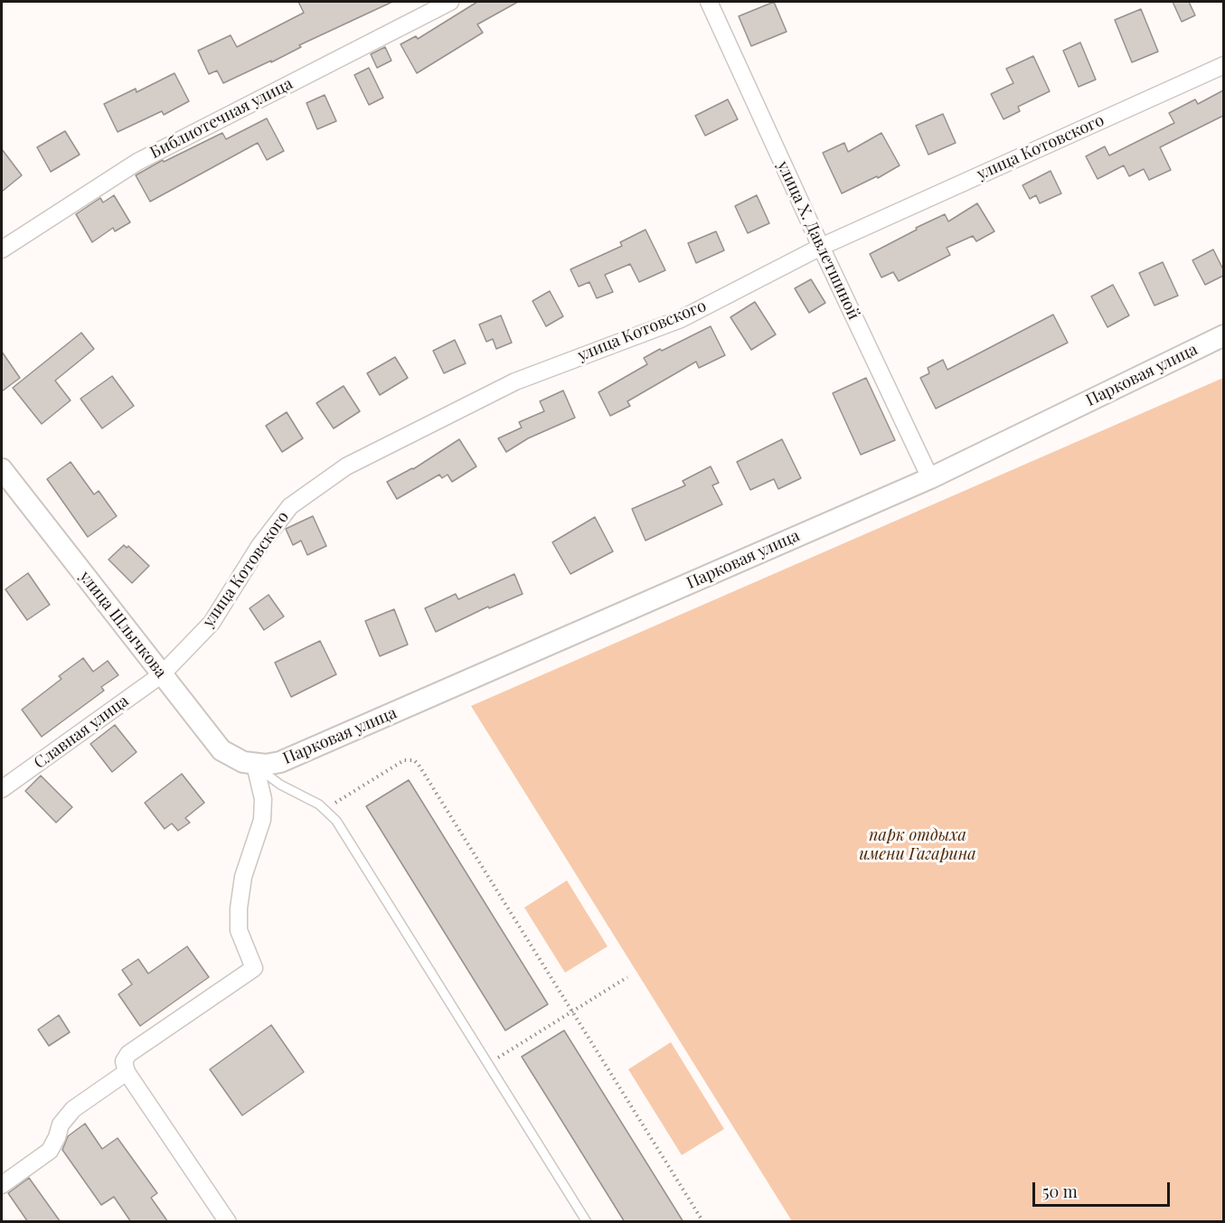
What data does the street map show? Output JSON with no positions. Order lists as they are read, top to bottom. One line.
{"streets":{"street":["Библиотечная улица","улица Котовского","улица Х. Давлетшиной","Парковая улица","улица Шлычкова","Славная улица"]},"crossings":[["улица Котовского","улица Х. Давлетшиной"],["улица Котовского","улица Шлычкова"],["улица Котовского","Славная улица"],["улица Х. Давлетшиной","Парковая улица"],["Парковая улица","улица Шлычкова"],["улица Шлычкова","Славная улица"]],"parks":["парк отдыха имени Гагарина"],"scale_bar":"50 m"}
